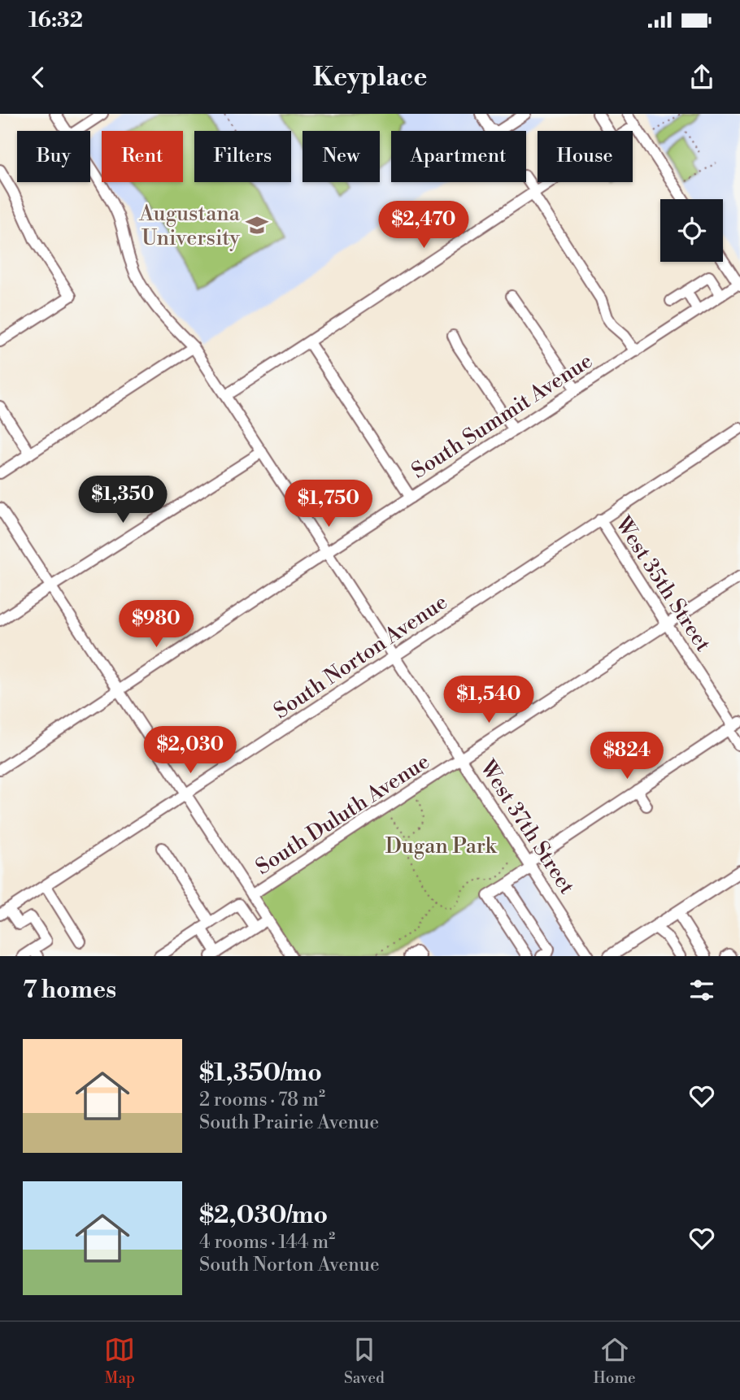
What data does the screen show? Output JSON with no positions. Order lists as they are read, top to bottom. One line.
{"streets":{"street":["South Summit Avenue","West 35th Street","South Norton Avenue","South Duluth Avenue","West 37th Street"]},"crossings":[["South Summit Avenue","West 37th Street"],["West 35th Street","South Norton Avenue"],["West 35th Street","South Duluth Avenue"],["South Norton Avenue","West 37th Street"],["South Duluth Avenue","West 37th Street"]],"parks":["Dugan Park"],"places":{"school or university":["Augustana University"]},"page":{"status":"16:32","header":"Keyplace","chip":["Buy","Rent","Filters","New","Apartment","House"],"price":["$2,470","$1,350","$1,750","$980","$1,540","$2,030","$824"],"heading":"7 homes","list":[{"name":"$1,350/mo","note":"2 rooms · 78 m² · South Prairie Avenue"},{"name":"$2,030/mo","note":"4 rooms · 144 m² · South Norton Avenue"}],"tabs":["Map","Saved","Home"]}}
